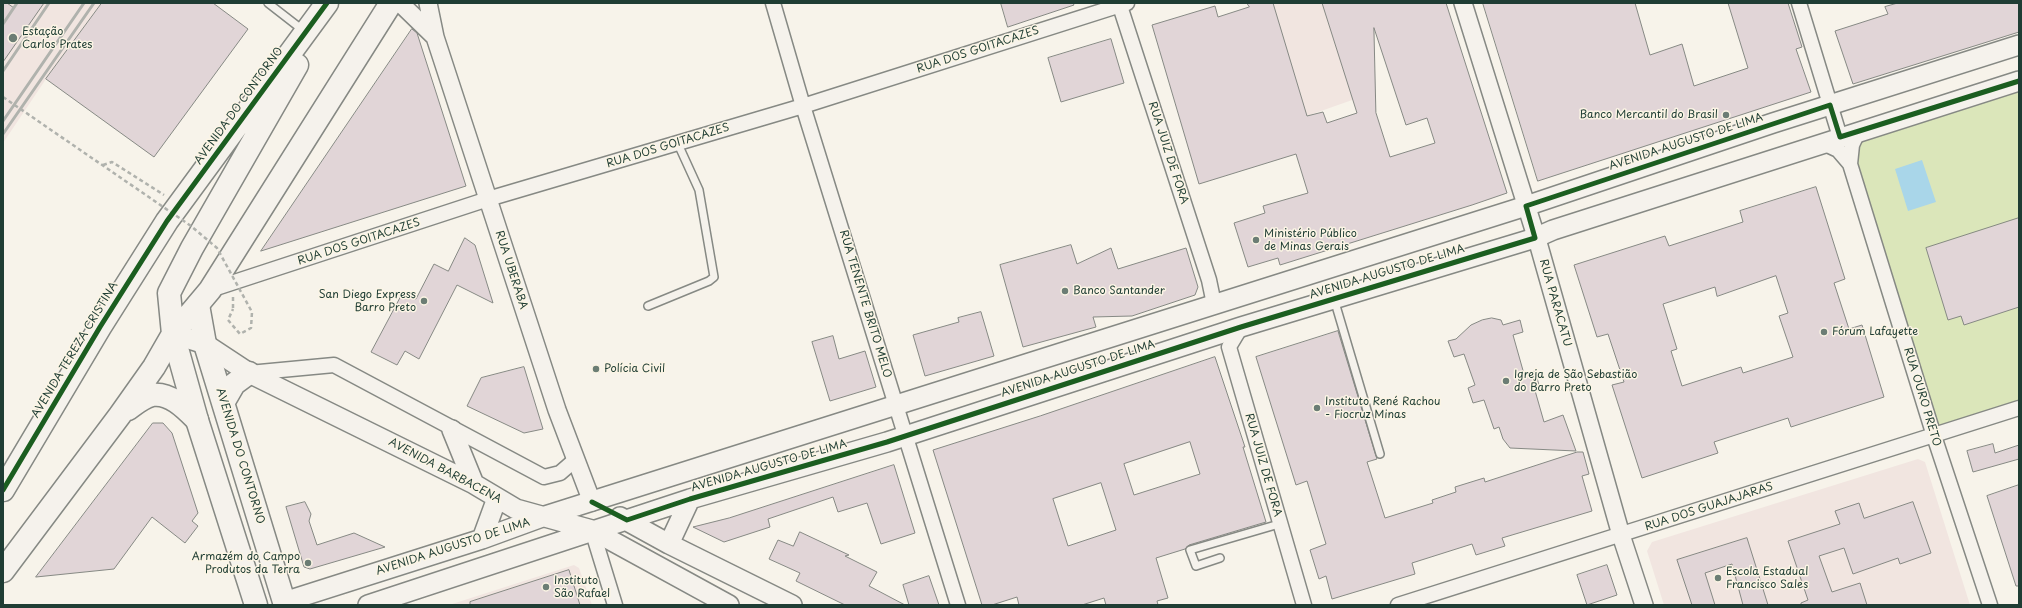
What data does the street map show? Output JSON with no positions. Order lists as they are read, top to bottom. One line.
{"streets":{"main road":["AVENIDA DO CONTORNO","AVENIDA AUGUSTO DE LIMA","AVENIDA TEREZA CRISTINA","AVENIDA BARBACENA"],"street":["RUA DOS GOITACAZES","RUA JUIZ DE FORA","RUA UBERABA","RUA PARACATU","RUA TENENTE BRITO MELO","RUA OURO PRETO","RUA DOS GUAJAJARAS"]},"crossings":[["RUA DOS GOITACAZES","AVENIDA DO CONTORNO"],["RUA DOS GOITACAZES","RUA JUIZ DE FORA"],["RUA DOS GOITACAZES","RUA UBERABA"],["RUA DOS GOITACAZES","RUA TENENTE BRITO MELO"],["AVENIDA DO CONTORNO","AVENIDA AUGUSTO DE LIMA"],["AVENIDA DO CONTORNO","AVENIDA TEREZA CRISTINA"],["AVENIDA DO CONTORNO","AVENIDA BARBACENA"],["AVENIDA AUGUSTO DE LIMA","RUA JUIZ DE FORA"],["AVENIDA AUGUSTO DE LIMA","RUA UBERABA"],["AVENIDA AUGUSTO DE LIMA","RUA PARACATU"],["AVENIDA AUGUSTO DE LIMA","RUA TENENTE BRITO MELO"],["AVENIDA AUGUSTO DE LIMA","RUA OURO PRETO"],["AVENIDA AUGUSTO DE LIMA","AVENIDA BARBACENA"],["RUA PARACATU","RUA DOS GUAJAJARAS"],["RUA OURO PRETO","RUA DOS GUAJAJARAS"]],"places":["Estação Carlos Prates","Banco Mercantil do Brasil","Ministério Público de Minas Gerais","Banco Santander","San Diego Express Barro Preto","Fórum Lafayette","Polícia Civil","Igreja de São Sebastião do Barro Preto","Instituto René Rachou - Fiocruz Minas","Armazém do Campo Produtos da Terra","Escola Estadual Francisco Sales","Instituto São Rafael"]}
